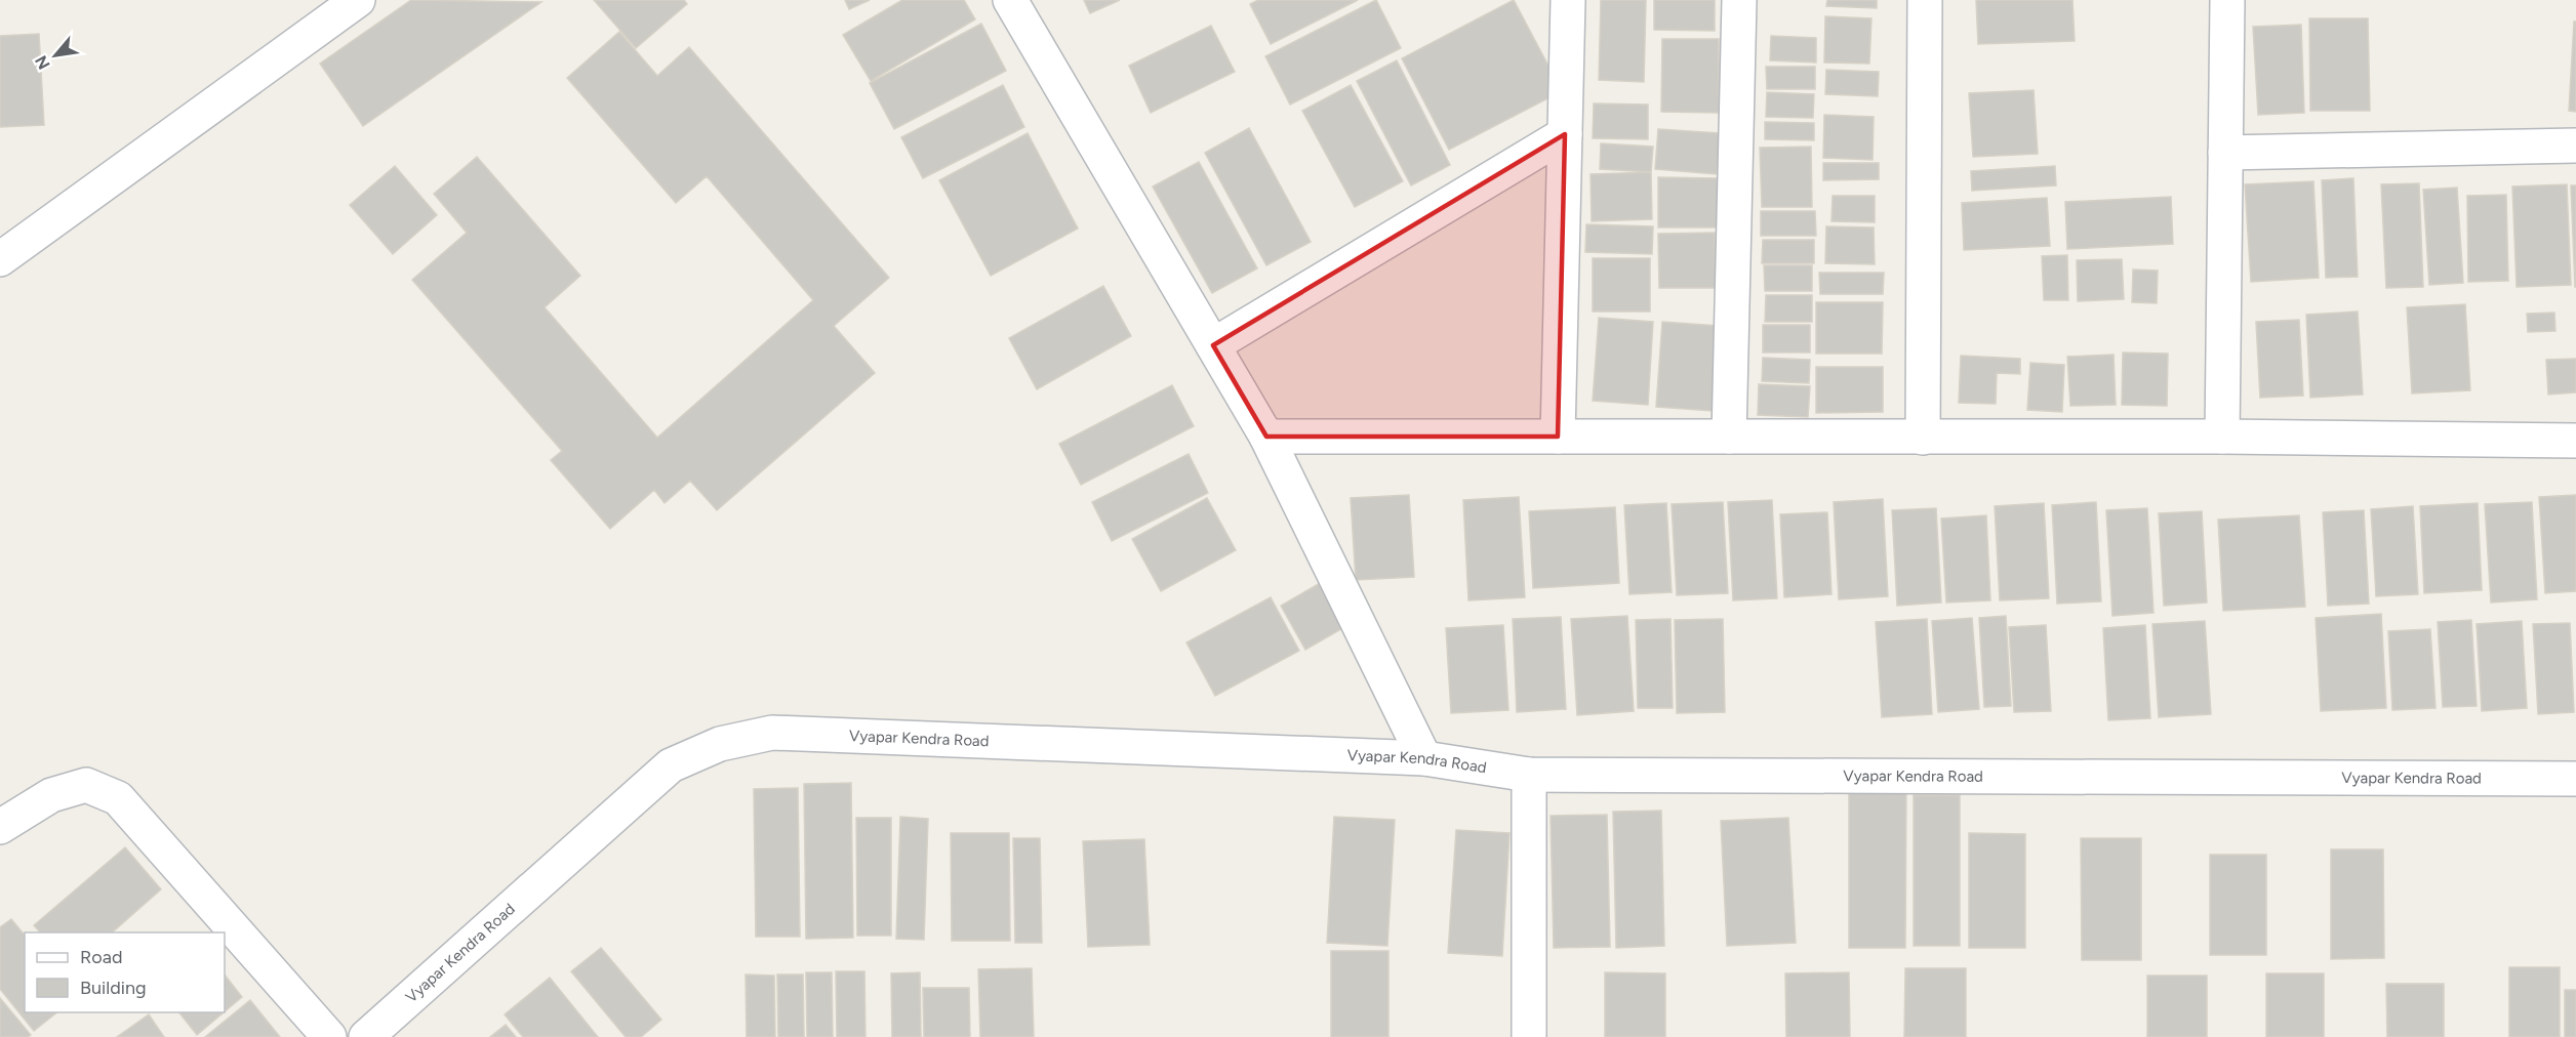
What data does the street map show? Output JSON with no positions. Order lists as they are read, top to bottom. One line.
{"streets":{"street":["Vyapar Kendra Road"]},"legend":["Road","Building"],"north":"bottom left"}
